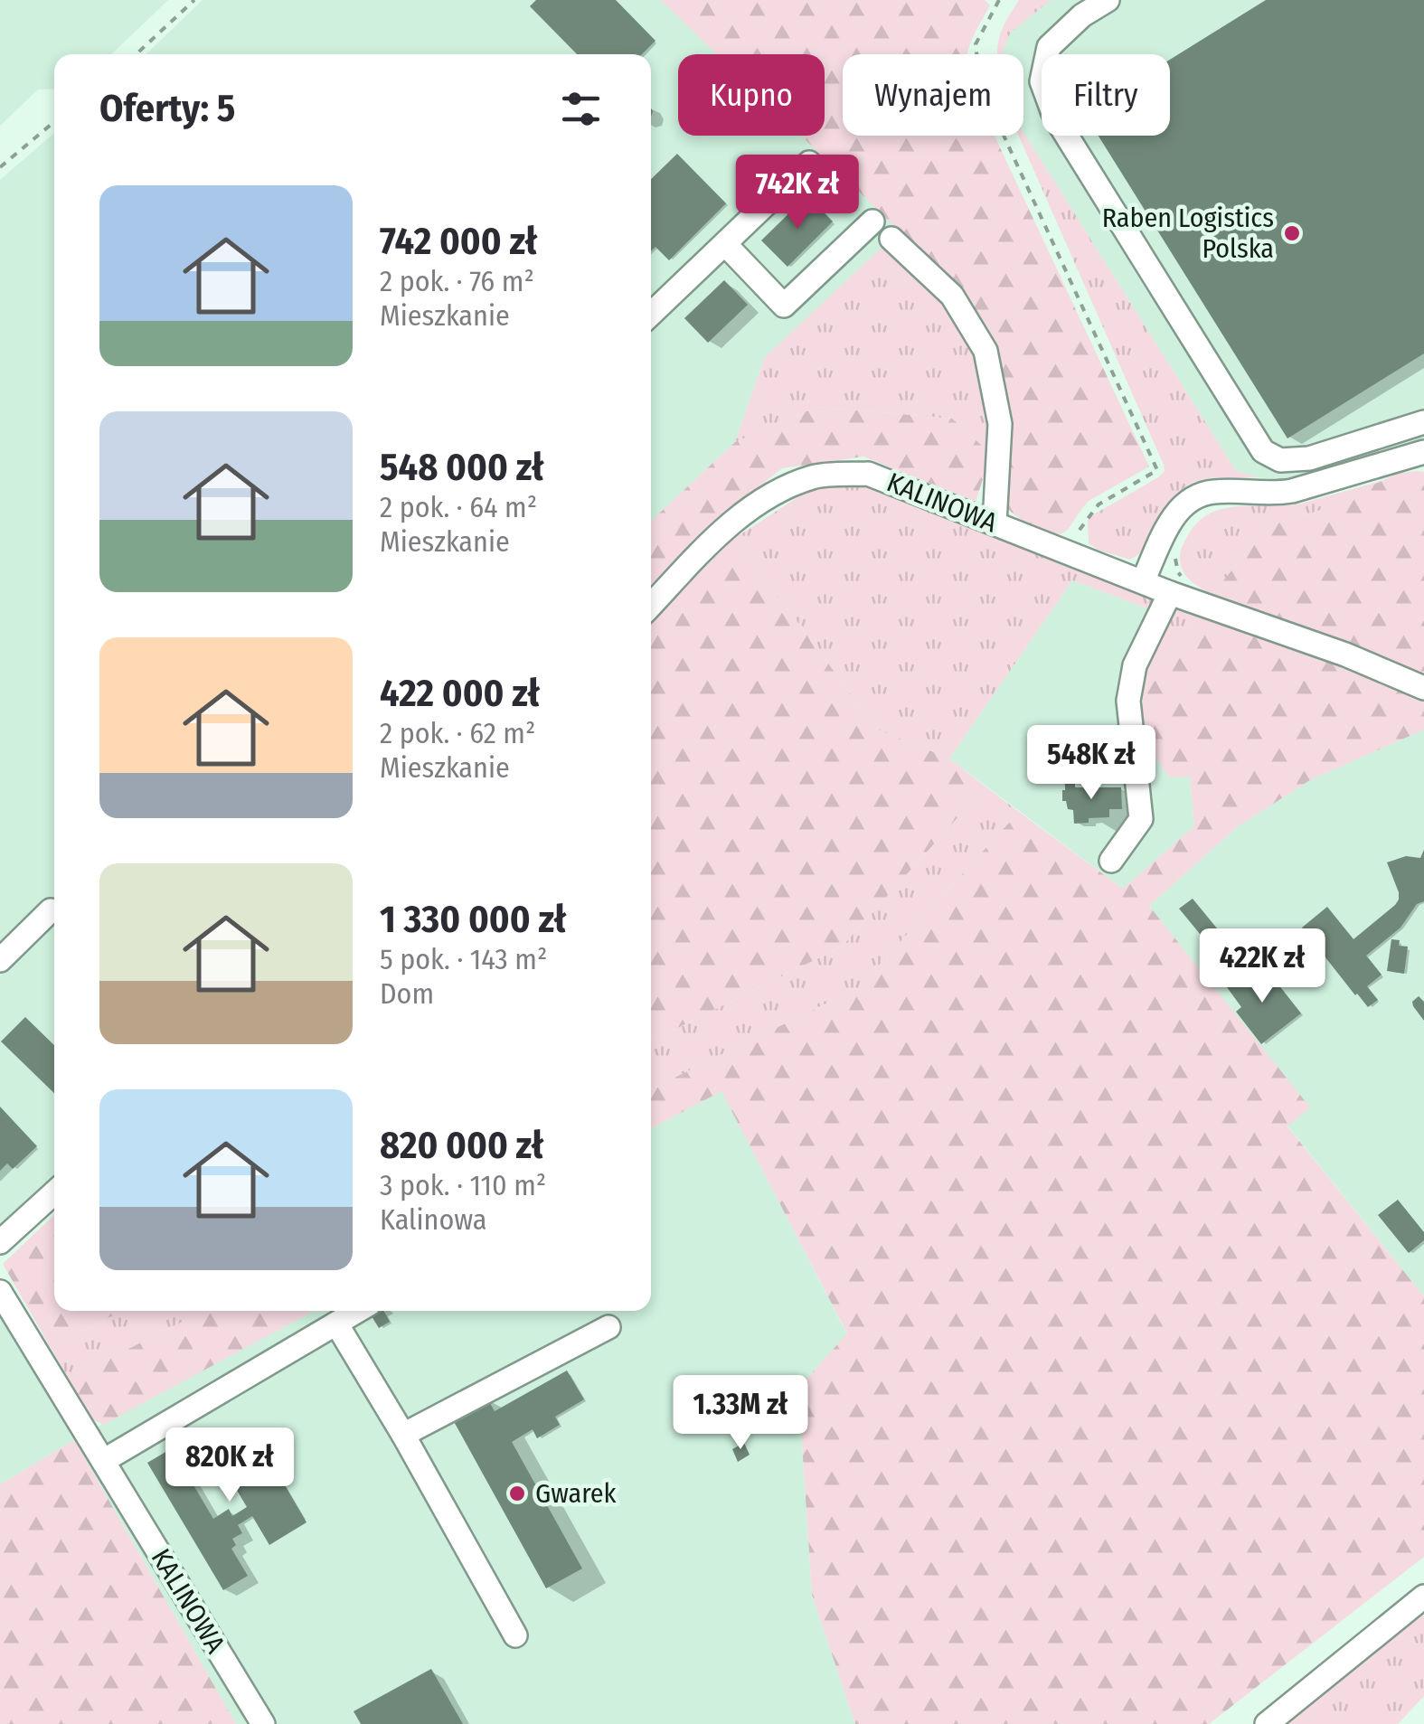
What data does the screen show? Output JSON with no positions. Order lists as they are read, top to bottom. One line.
{"streets":{"street":["KALINOWA"]},"places":["Raben Logistics Polska","Gwarek"],"page":{"chip":["Kupno","Wynajem","Filtry"],"heading":"Oferty: 5","price":["742K zł","548K zł","422K zł","1.33M zł","820K zł"],"list":[{"name":"742 000 zł","note":"2 pok. · 76 m² · Mieszkanie"},{"name":"548 000 zł","note":"2 pok. · 64 m² · Mieszkanie"},{"name":"422 000 zł","note":"2 pok. · 62 m² · Mieszkanie"},{"name":"1 330 000 zł","note":"5 pok. · 143 m² · Dom"},{"name":"820 000 zł","note":"3 pok. · 110 m² · Kalinowa"}]}}
